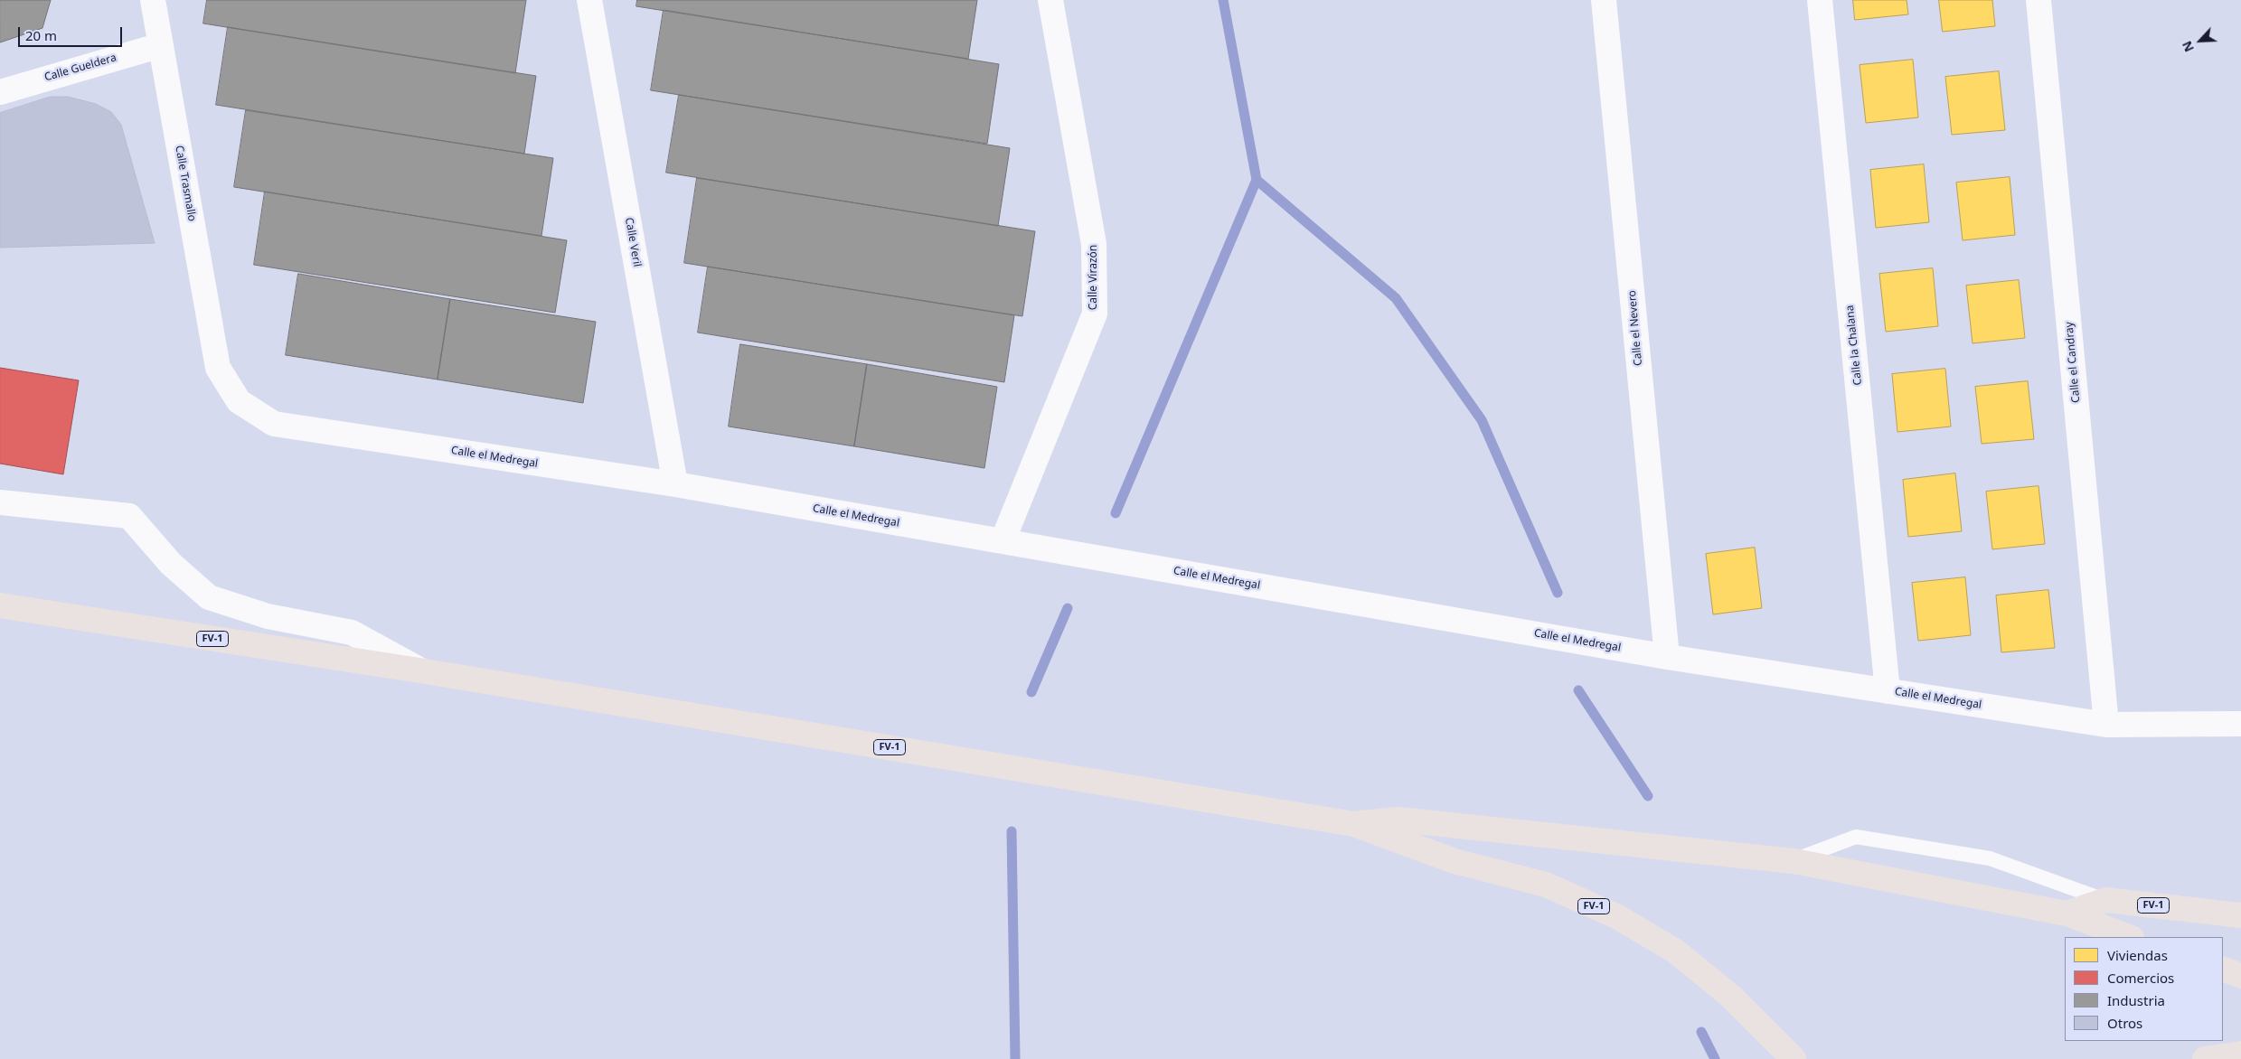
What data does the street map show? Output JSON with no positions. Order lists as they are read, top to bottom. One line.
{"streets":{"highway":["FV-1"],"street":["Calle Gueldera","Calle Trasmallo","Calle Veril","Calle Virazón","Calle el Nevero","Calle la Chalana","Calle el Candray","Calle el Medregal"]},"crossings":[["Calle Gueldera","Calle Trasmallo"],["Calle Trasmallo","Calle el Medregal"],["Calle Veril","Calle el Medregal"],["Calle Virazón","Calle el Medregal"],["Calle el Nevero","Calle el Medregal"],["Calle la Chalana","Calle el Medregal"],["Calle el Candray","Calle el Medregal"]],"legend":["Viviendas","Comercios","Industria","Otros"],"scale_bar":"20 m","north":"bottom left"}
